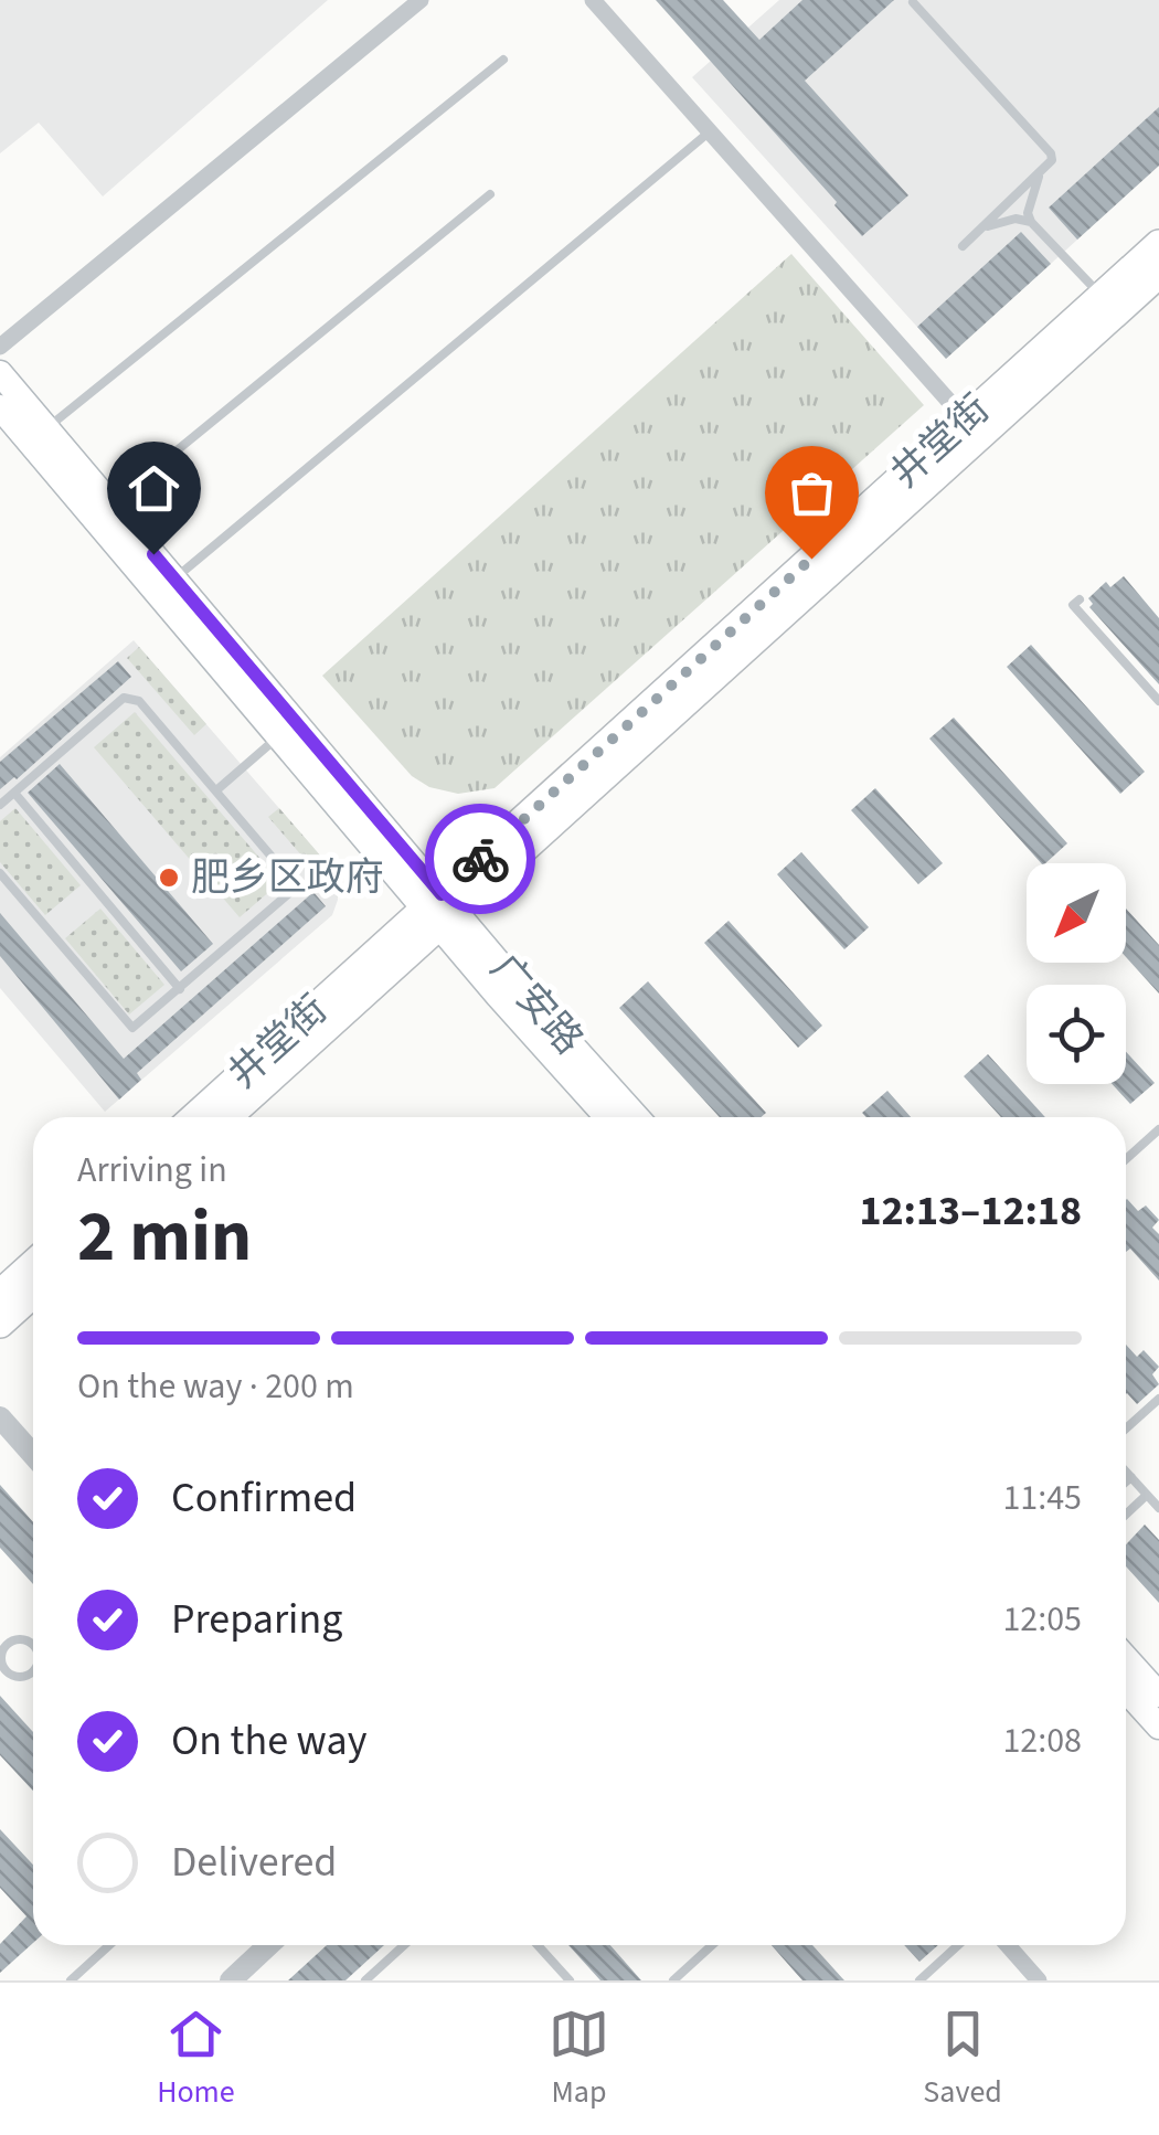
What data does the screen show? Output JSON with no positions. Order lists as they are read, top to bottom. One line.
{"streets":{"main road":["井堂街","广安路"]},"crossings":[["井堂街","广安路"]],"places":["肥乡区政府"],"north":"bottom left","page":{"heading":["2 min","Arriving in","12:13–12:18"],"bar":"On the way · 200 m","list":[["Confirmed","11:45"],["Preparing","12:05"],["On the way","12:08"],"Delivered"],"tabs":["Home","Map","Saved"]}}
